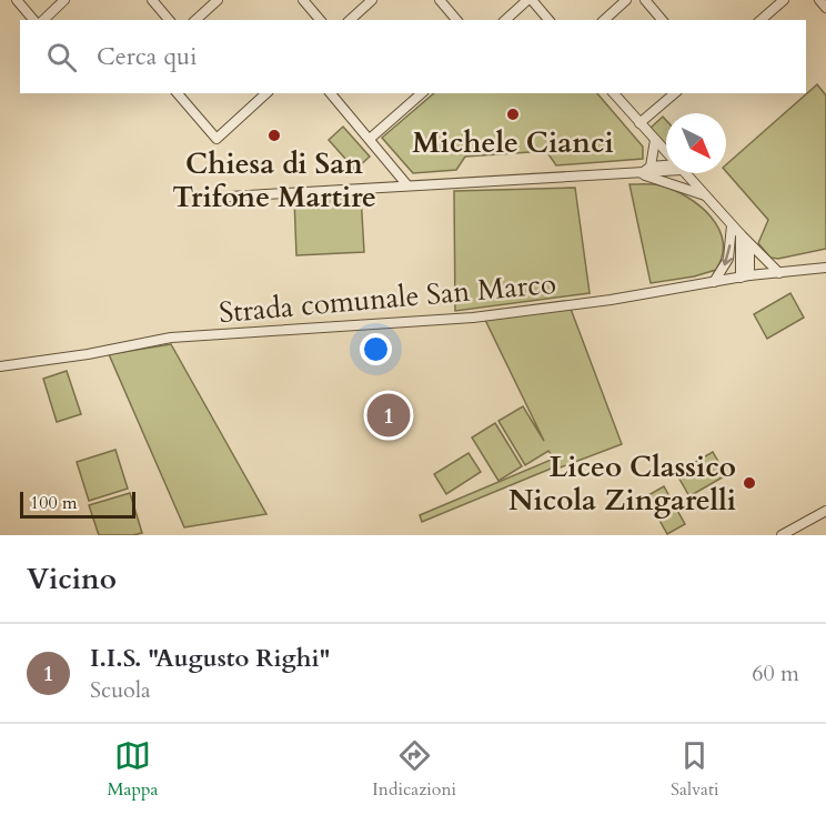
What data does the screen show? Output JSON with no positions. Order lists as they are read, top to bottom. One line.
{"streets":{"street":["Strada comunale San Marco"]},"places":["Michele Cianci","Chiesa di San Trifone Martire","Liceo Classico Nicola Zingarelli"],"scale_bar":"100 m","north":"bottom right","page":{"search":"Cerca qui","pins":"1","scale":"100 m","heading":"Vicino","list":[{"mark":"1","name":"I.I.S. \"Augusto Righi\"","note":"Scuola","value":"60 m"}],"nav":["Mappa","Indicazioni","Salvati"]}}
